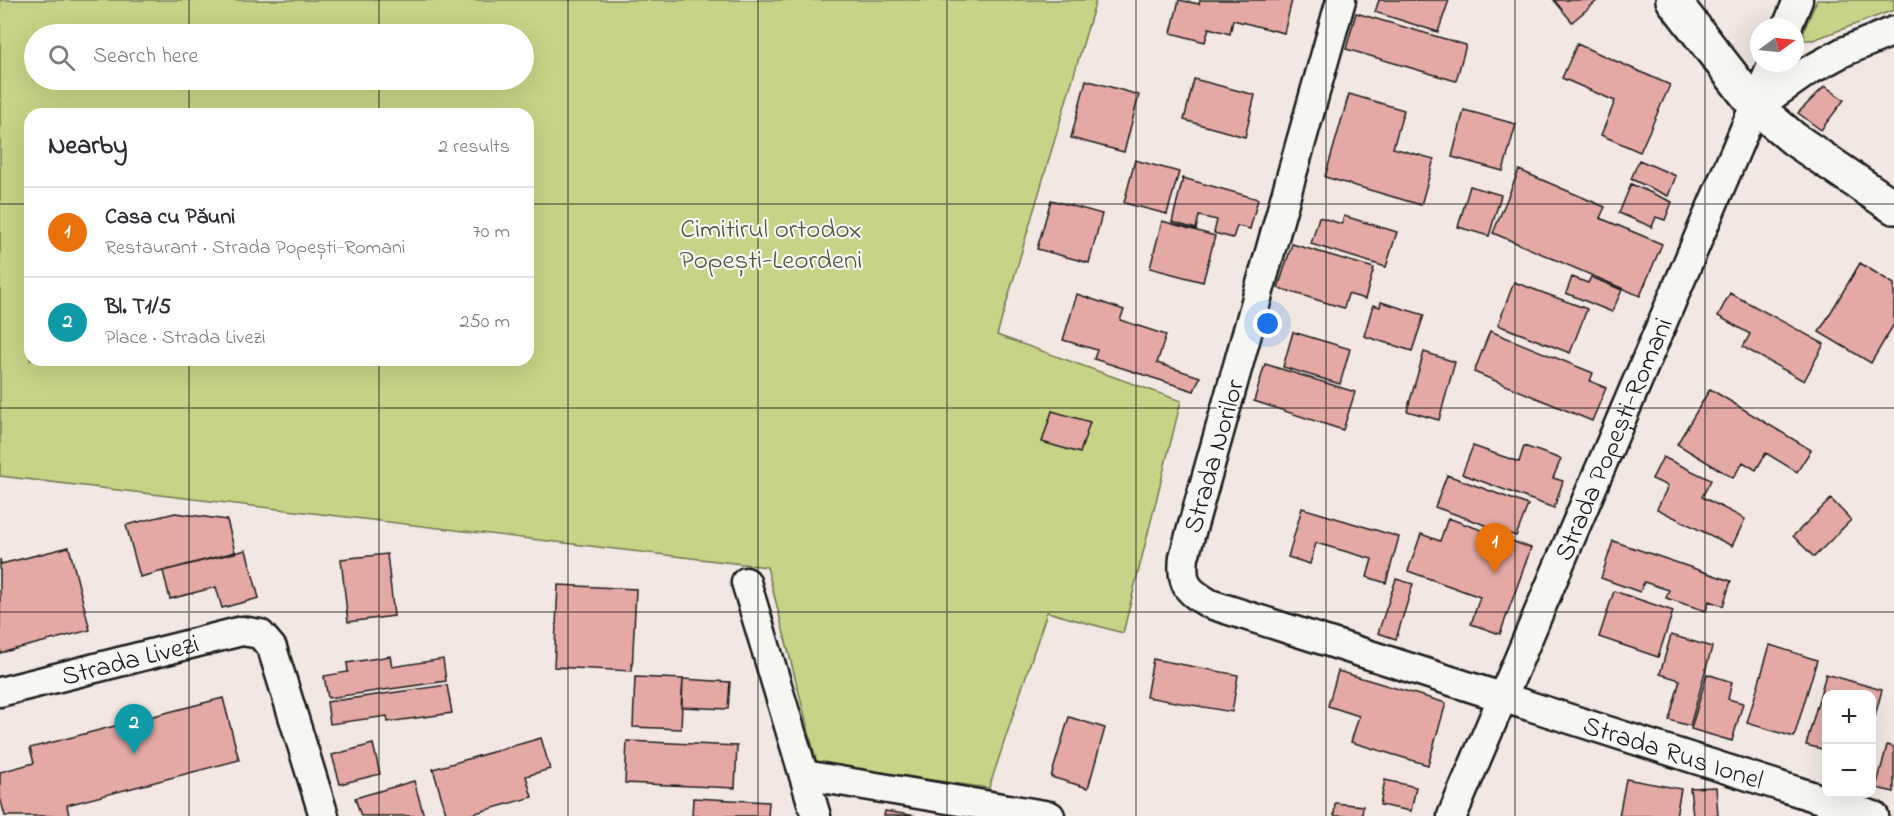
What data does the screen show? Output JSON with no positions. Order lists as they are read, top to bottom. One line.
{"streets":{"street":["Strada Popești-Romani","Strada Norilor","Strada Livezi","Strada Rus Ionel"]},"crossings":[["Strada Popești-Romani","Strada Norilor"],["Strada Popești-Romani","Strada Rus Ionel"],["Strada Norilor","Strada Rus Ionel"]],"parks":["Cimitirul ortodox Popești-Leordeni"],"north":"right","page":{"search":"Search here","heading":["Nearby","2 results"],"list":[{"mark":"1","name":"Casa cu Păuni","note":"Restaurant · Strada Popești-Romani","value":"70 m"},{"mark":"2","name":"Bl. T1/5","note":"Place · Strada Livezi","value":"250 m"}],"pins":["1","2"],"map_buttons":["+","−"]}}
